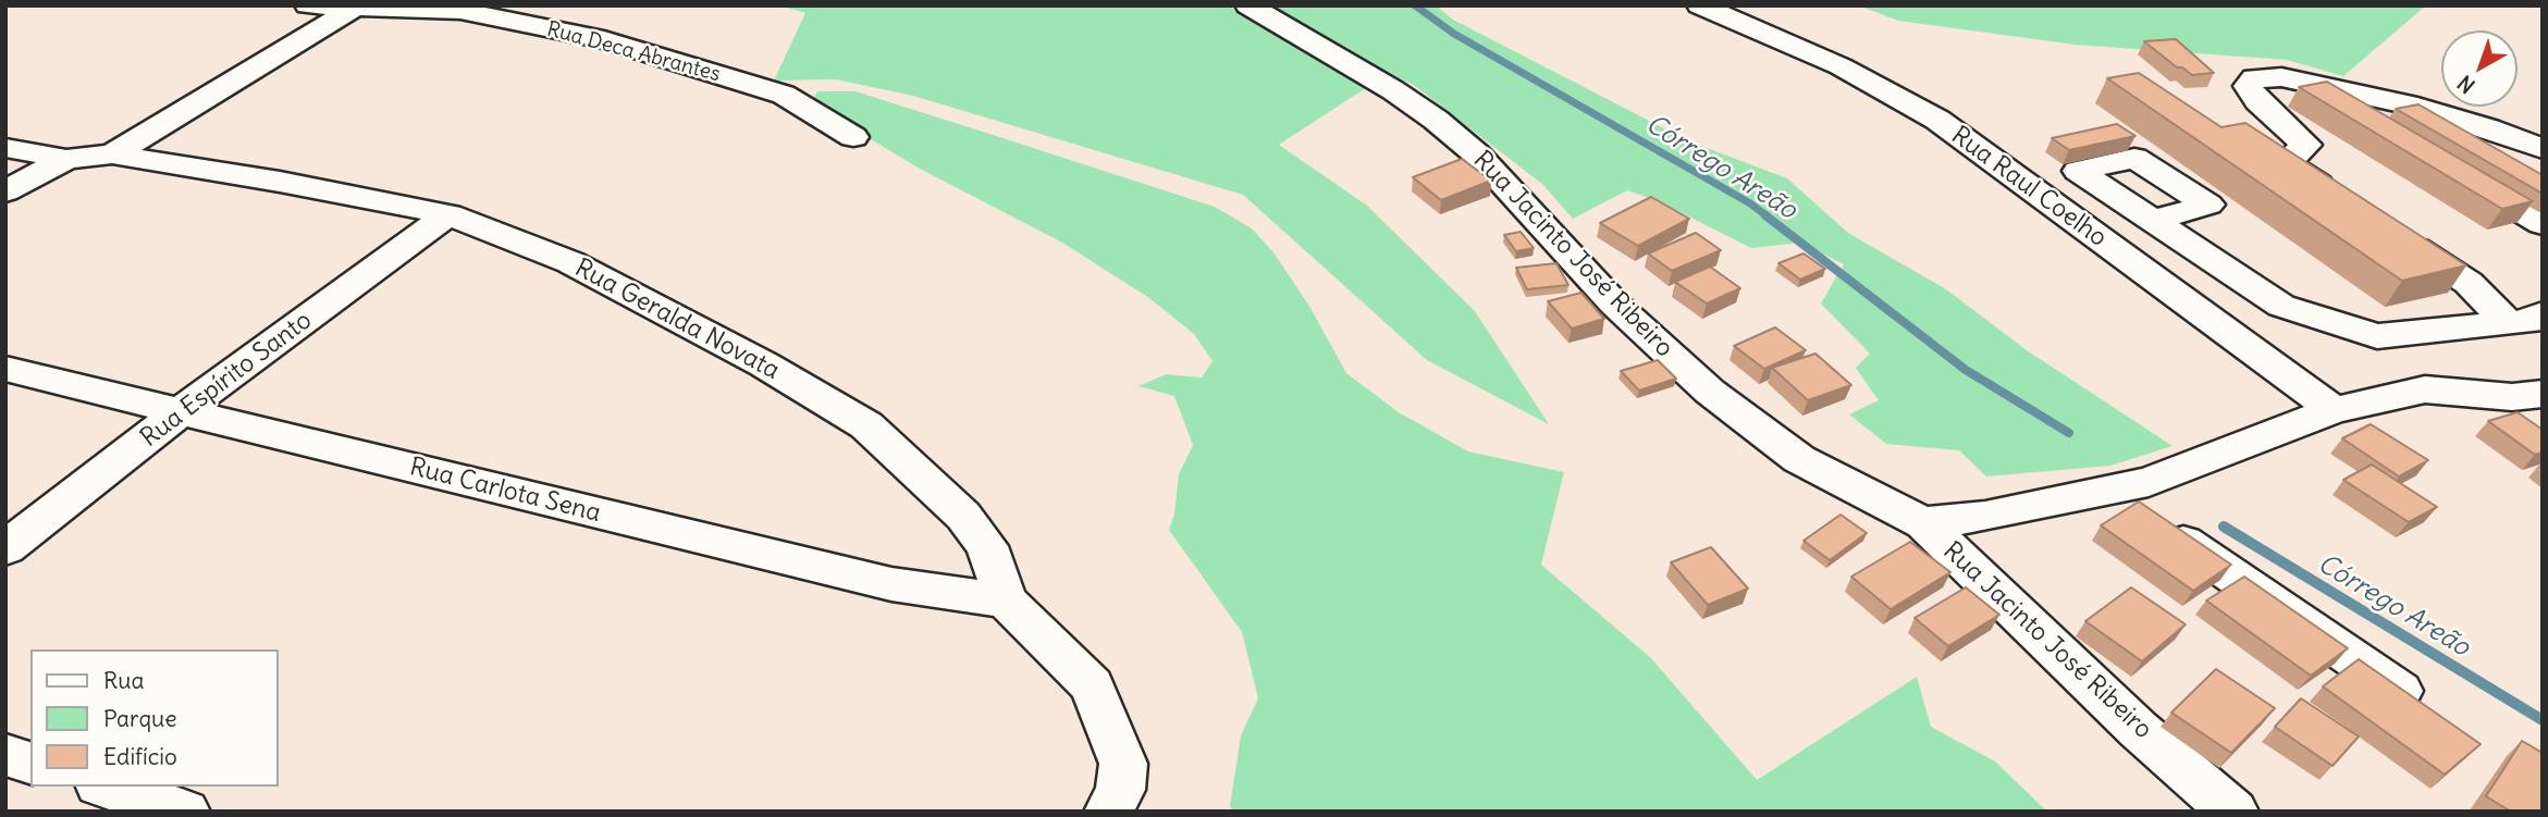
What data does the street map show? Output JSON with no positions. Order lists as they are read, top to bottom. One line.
{"streets":{"street":["Rua Deca Abrantes","Rua Raul Coelho","Rua Jacinto José Ribeiro","Rua Geralda Novata","Rua Espírito Santo","Rua Carlota Sena"]},"crossings":[["Rua Geralda Novata","Rua Espírito Santo"],["Rua Geralda Novata","Rua Carlota Sena"],["Rua Espírito Santo","Rua Carlota Sena"]],"water":["Córrego Areão"],"legend":["Rua","Parque","Edifício"],"north":"bottom left"}
